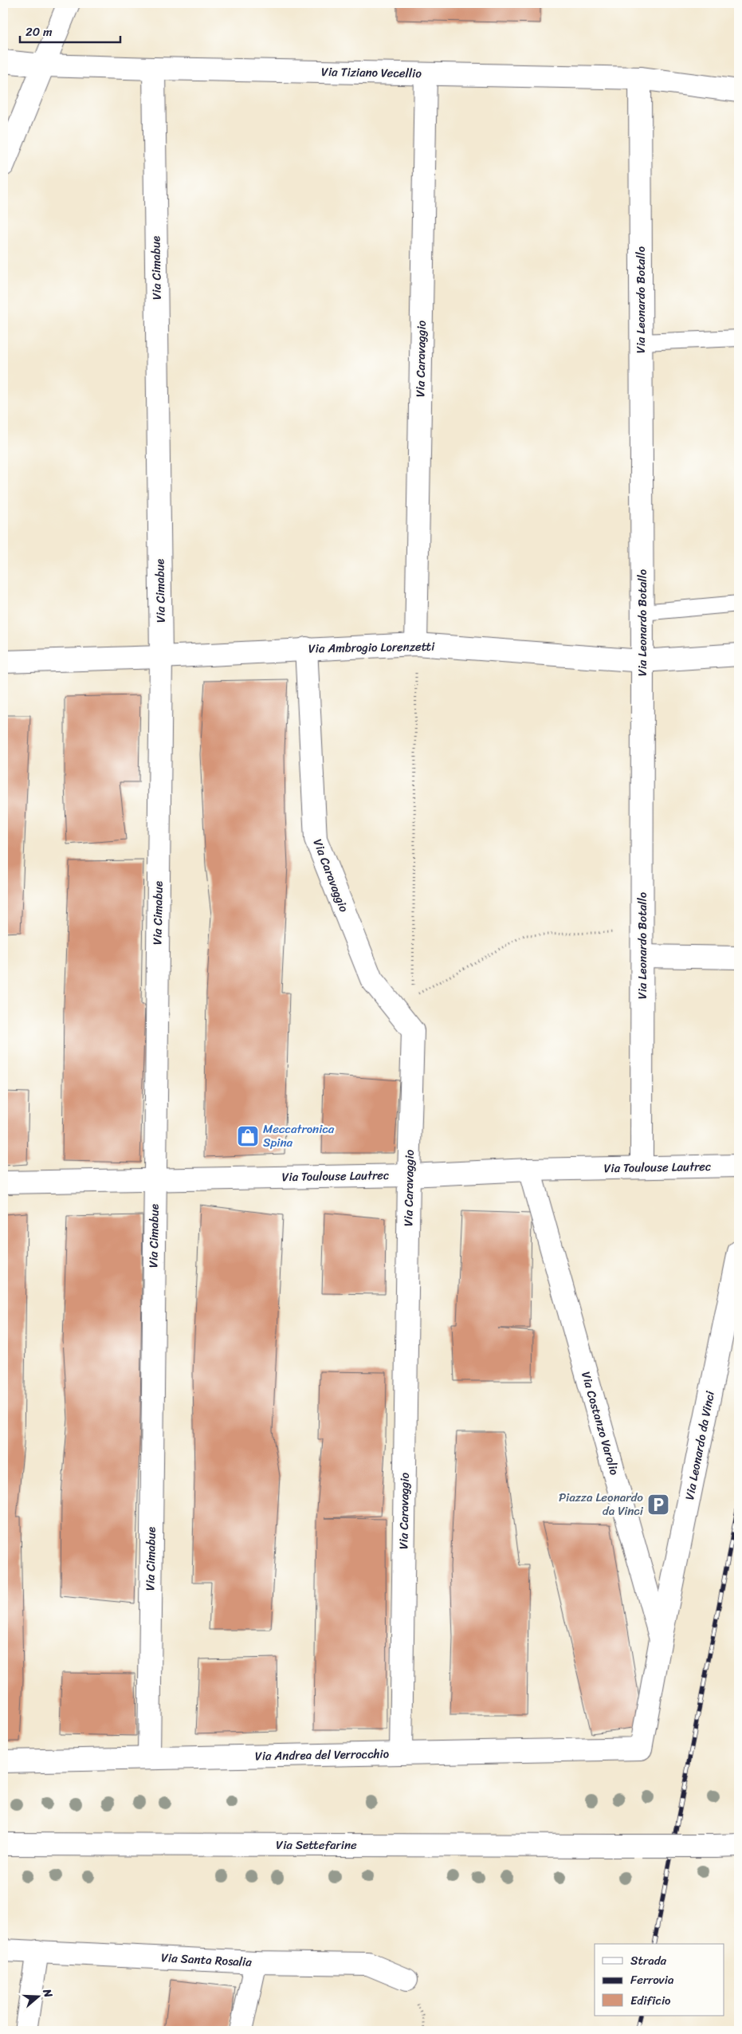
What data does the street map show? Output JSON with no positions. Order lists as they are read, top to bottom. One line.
{"streets":{"street":["Via Tiziano Vecellio","Via Cimabue","Via Leonardo Botallo","Via Caravaggio","Via Ambrogio Lorenzetti","Via Toulouse Lautrec","Via Costanzo Varolio","Via Leonardo da Vinci","Via Andrea del Verrocchio","Via Settefarine","Via Santa Rosalia"]},"crossings":[["Via Tiziano Vecellio","Via Cimabue"],["Via Tiziano Vecellio","Via Leonardo Botallo"],["Via Tiziano Vecellio","Via Caravaggio"],["Via Cimabue","Via Ambrogio Lorenzetti"],["Via Cimabue","Via Toulouse Lautrec"],["Via Cimabue","Via Andrea del Verrocchio"],["Via Leonardo Botallo","Via Ambrogio Lorenzetti"],["Via Leonardo Botallo","Via Toulouse Lautrec"],["Via Caravaggio","Via Ambrogio Lorenzetti"],["Via Caravaggio","Via Toulouse Lautrec"],["Via Caravaggio","Via Andrea del Verrocchio"],["Via Toulouse Lautrec","Via Costanzo Varolio"],["Via Costanzo Varolio","Via Leonardo da Vinci"],["Via Costanzo Varolio","Via Andrea del Verrocchio"]],"places":{"shop":["Meccatronica Spina"],"parking":["Piazza Leonardo da Vinci"]},"legend":["Strada","Ferrovia","Edificio"],"scale_bar":"20 m","north":"right"}
